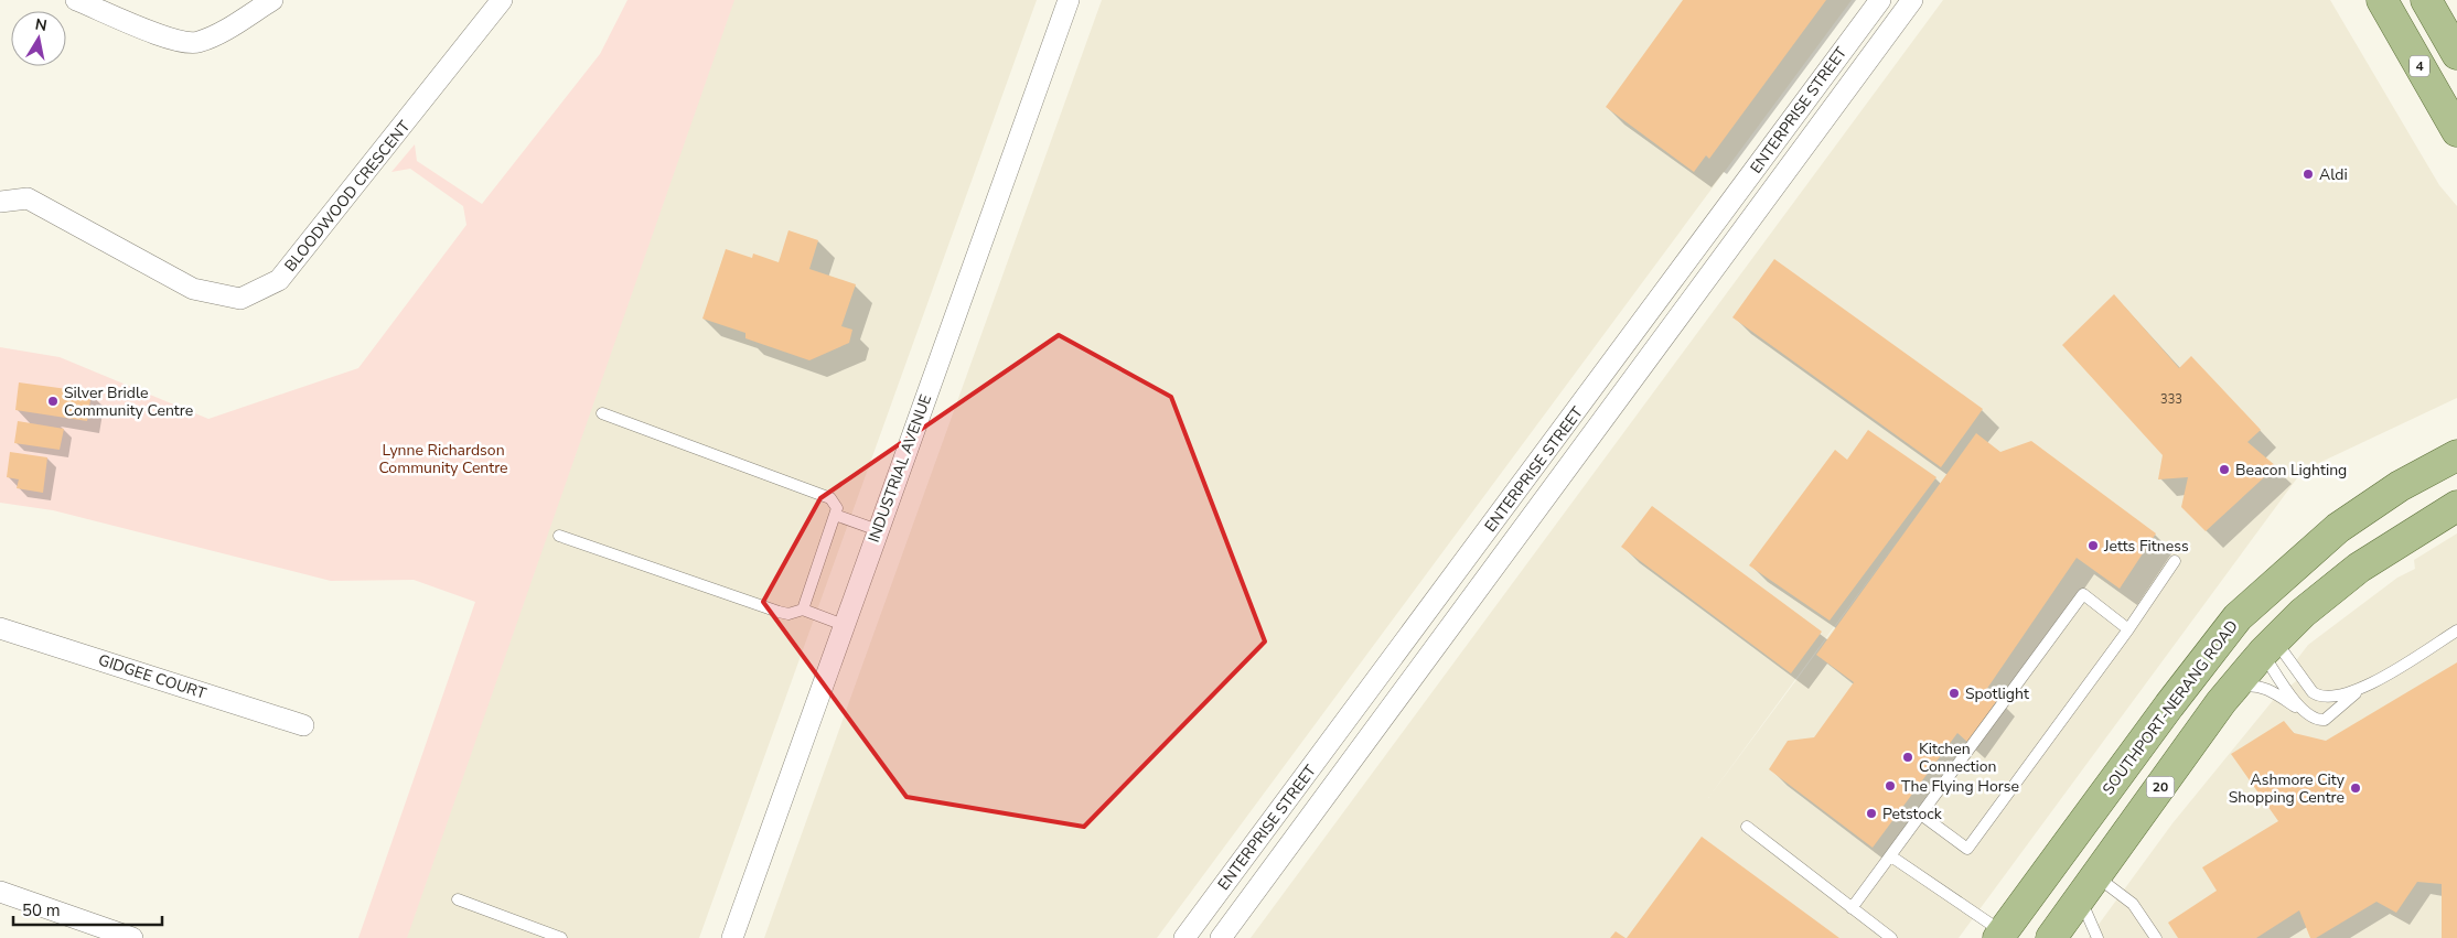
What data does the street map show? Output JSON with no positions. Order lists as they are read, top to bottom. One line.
{"streets":{"main road":["4","SOUTHPORT-NERANG ROAD","20"],"street":["ENTERPRISE STREET","BLOODWOOD CRESCENT","INDUSTRIAL AVENUE","GIDGEE COURT"]},"parks":["Lynne Richardson Community Centre"],"places":["Aldi","Silver Bridle Community Centre","Beacon Lighting","Jetts Fitness","Spotlight","Kitchen Connection","The Flying Horse","Ashmore City Shopping Centre","Petstock"],"house_numbers":["333"],"scale_bar":"50 m","north":"top"}
